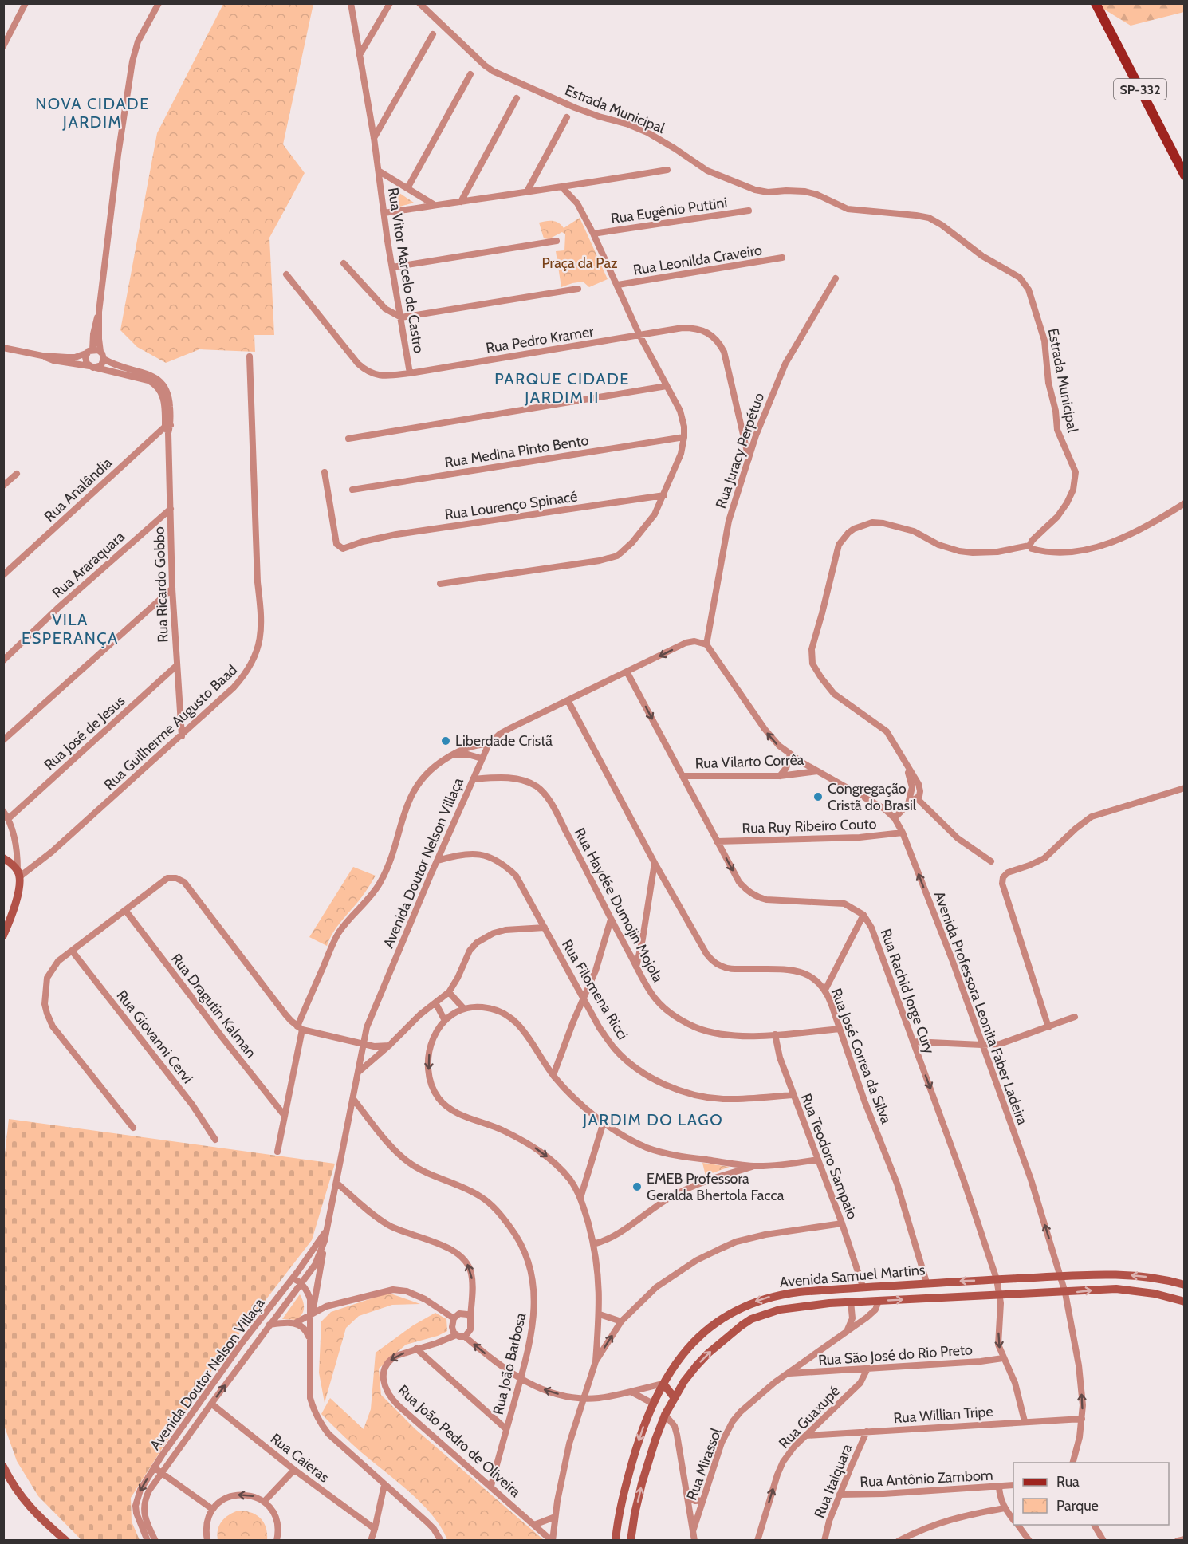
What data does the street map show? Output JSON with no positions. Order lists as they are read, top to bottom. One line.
{"streets":{"main road":["SP-332","Avenida Samuel Martins"],"street":["Estrada Municipal","Rua Eugênio Puttini","Rua Leonilda Craveiro","Rua Vitor Marcelo de Castro","Rua Pedro Kramer","Rua Juracy Perpétuo","Rua Medina Pinto Bento","Rua Analândia","Rua Lourenço Spinacé","Rua Araraquara","Rua Ricardo Gobbo","Rua Guilherme Augusto Baad","Rua José de Jesus","Rua Vilarto Corrêa","Rua Ruy Ribeiro Couto","Avenida Doutor Nelson Villaça","Rua Haydée Dumojin Mojola","Rua Filomena Ricci","Rua Rachid Jorge Cury","Rua Dragutin Kalman","Avenida Professora Leonita Faber Ladeira","Rua Giovanni Cervi","Rua José Correa da Silva","Rua Teodoro Sampaio","Rua São José do Rio Preto","Rua João Barbosa","Rua Willian Tripe","Rua Guaxupé","Rua João Pedro de Oliveira","Rua Caieras","Rua Mirassol","Rua Antônio Zambom","Rua Itaiquara"]},"crossings":[["Rua Vitor Marcelo de Castro","Rua Pedro Kramer"],["Rua Pedro Kramer","Rua Juracy Perpétuo"],["Rua Juracy Perpétuo","Avenida Doutor Nelson Villaça"],["Rua Juracy Perpétuo","Avenida Professora Leonita Faber Ladeira"],["Rua Analândia","Rua Ricardo Gobbo"],["Rua Araraquara","Rua Ricardo Gobbo"],["Rua Ricardo Gobbo","Rua Guilherme Augusto Baad"],["Rua Ricardo Gobbo","Rua José de Jesus"],["Rua Vilarto Corrêa","Avenida Professora Leonita Faber Ladeira"],["Rua Ruy Ribeiro Couto","Avenida Professora Leonita Faber Ladeira"],["Avenida Doutor Nelson Villaça","Rua Haydée Dumojin Mojola"],["Avenida Doutor Nelson Villaça","Rua Filomena Ricci"],["Avenida Doutor Nelson Villaça","Avenida Professora Leonita Faber Ladeira"],["Avenida Doutor Nelson Villaça","Rua José Correa da Silva"],["Avenida Doutor Nelson Villaça","Rua João Barbosa"],["Avenida Doutor Nelson Villaça","Rua Caieras"],["Rua Haydée Dumojin Mojola","Rua José Correa da Silva"],["Rua Haydée Dumojin Mojola","Rua Teodoro Sampaio"],["Rua Filomena Ricci","Rua Teodoro Sampaio"],["Rua Rachid Jorge Cury","Avenida Samuel Martins"],["Rua Rachid Jorge Cury","Rua São José do Rio Preto"],["Rua Rachid Jorge Cury","Rua Willian Tripe"],["Avenida Professora Leonita Faber Ladeira","Avenida Samuel Martins"],["Avenida Professora Leonita Faber Ladeira","Rua Willian Tripe"],["Rua José Correa da Silva","Avenida Samuel Martins"],["Rua Teodoro Sampaio","Avenida Samuel Martins"],["Avenida Samuel Martins","Rua Mirassol"],["Rua São José do Rio Preto","Rua Guaxupé"],["Rua São José do Rio Preto","Rua Mirassol"],["Rua João Barbosa","Rua João Pedro de Oliveira"],["Rua Willian Tripe","Rua Guaxupé"],["Rua Willian Tripe","Rua Itaiquara"],["Rua Antônio Zambom","Rua Itaiquara"]],"one_way":["Rua Rachid Jorge Cury","Avenida Professora Leonita Faber Ladeira","Rua Guaxupé"],"districts":["NOVA CIDADE JARDIM","PARQUE CIDADE JARDIM II","VILA ESPERANÇA","JARDIM DO LAGO"],"parks":["Praça da Paz"],"places":["Liberdade Cristã","Congregação Cristã do Brasil","EMEB Professora Geralda Bhertola Facca"],"legend":["Rua","Parque"]}
